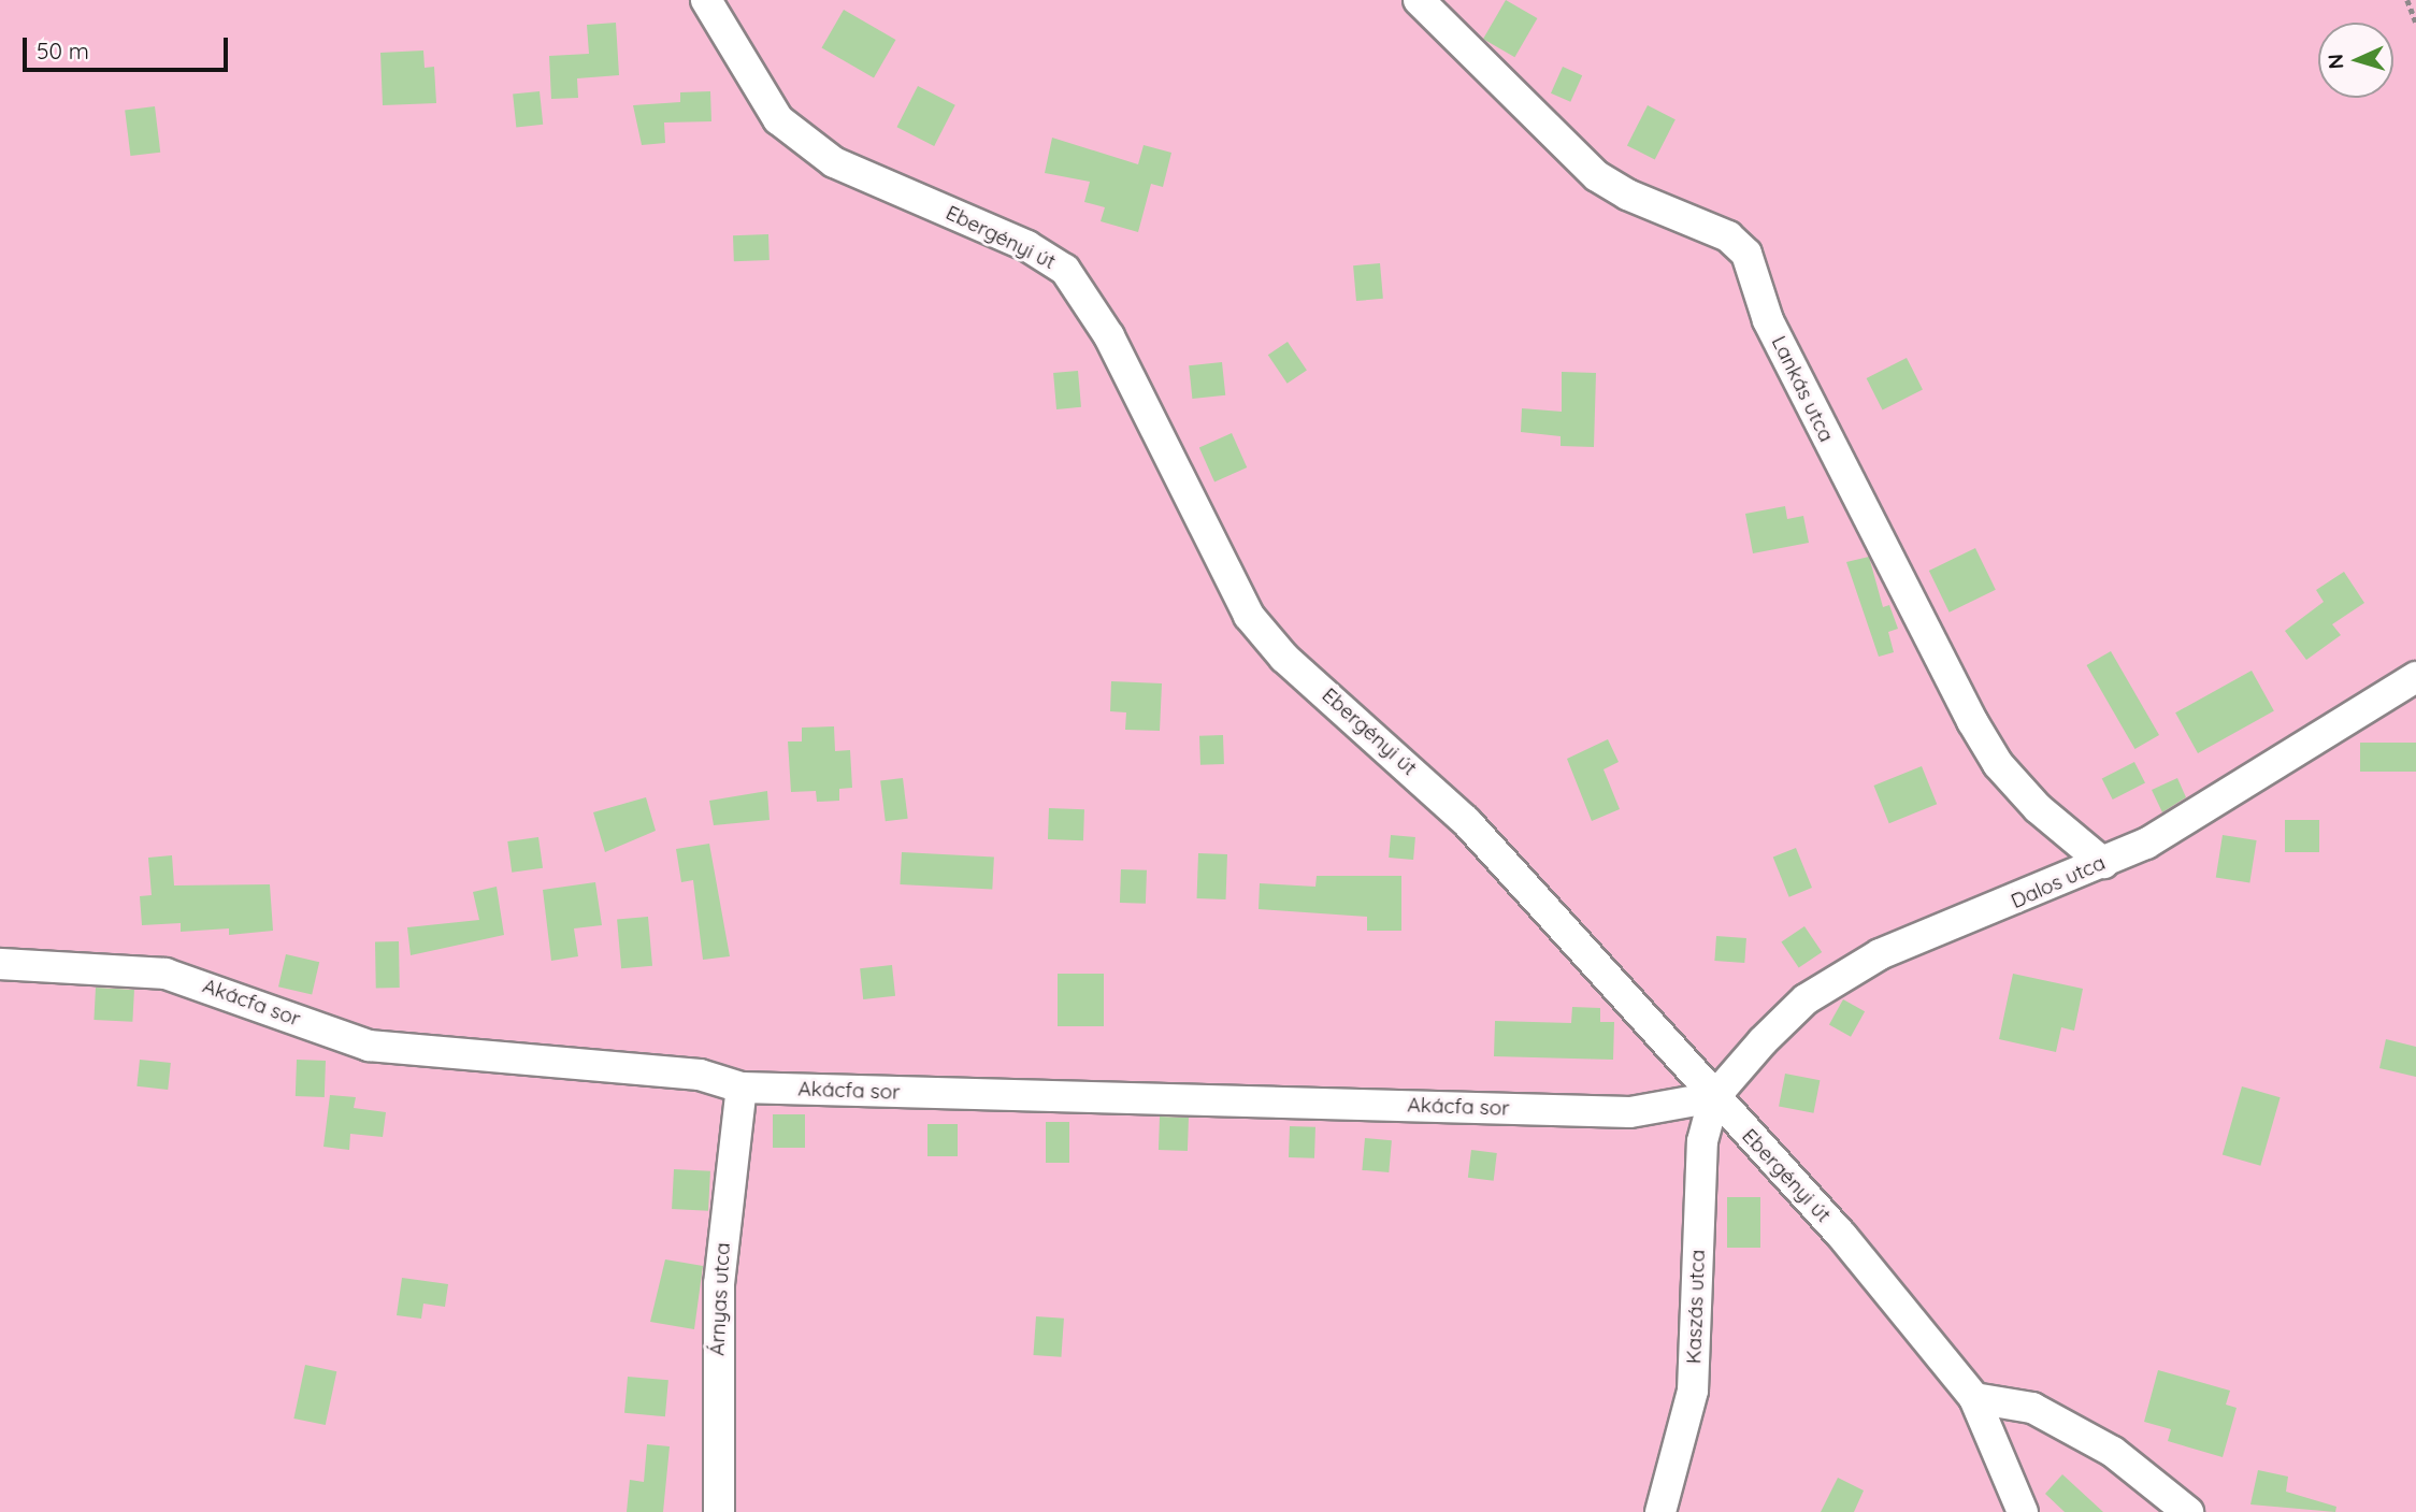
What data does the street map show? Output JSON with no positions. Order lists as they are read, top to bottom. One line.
{"streets":{"street":["Ebergényi út","Lankás utca","Dalos utca","Akácfa sor","Árnyas utca","Kaszás utca"]},"crossings":[["Ebergényi út","Dalos utca"],["Ebergényi út","Akácfa sor"],["Ebergényi út","Kaszás utca"],["Lankás utca","Dalos utca"],["Dalos utca","Akácfa sor"],["Dalos utca","Kaszás utca"],["Akácfa sor","Árnyas utca"],["Akácfa sor","Kaszás utca"]],"scale_bar":"50 m","north":"left"}
